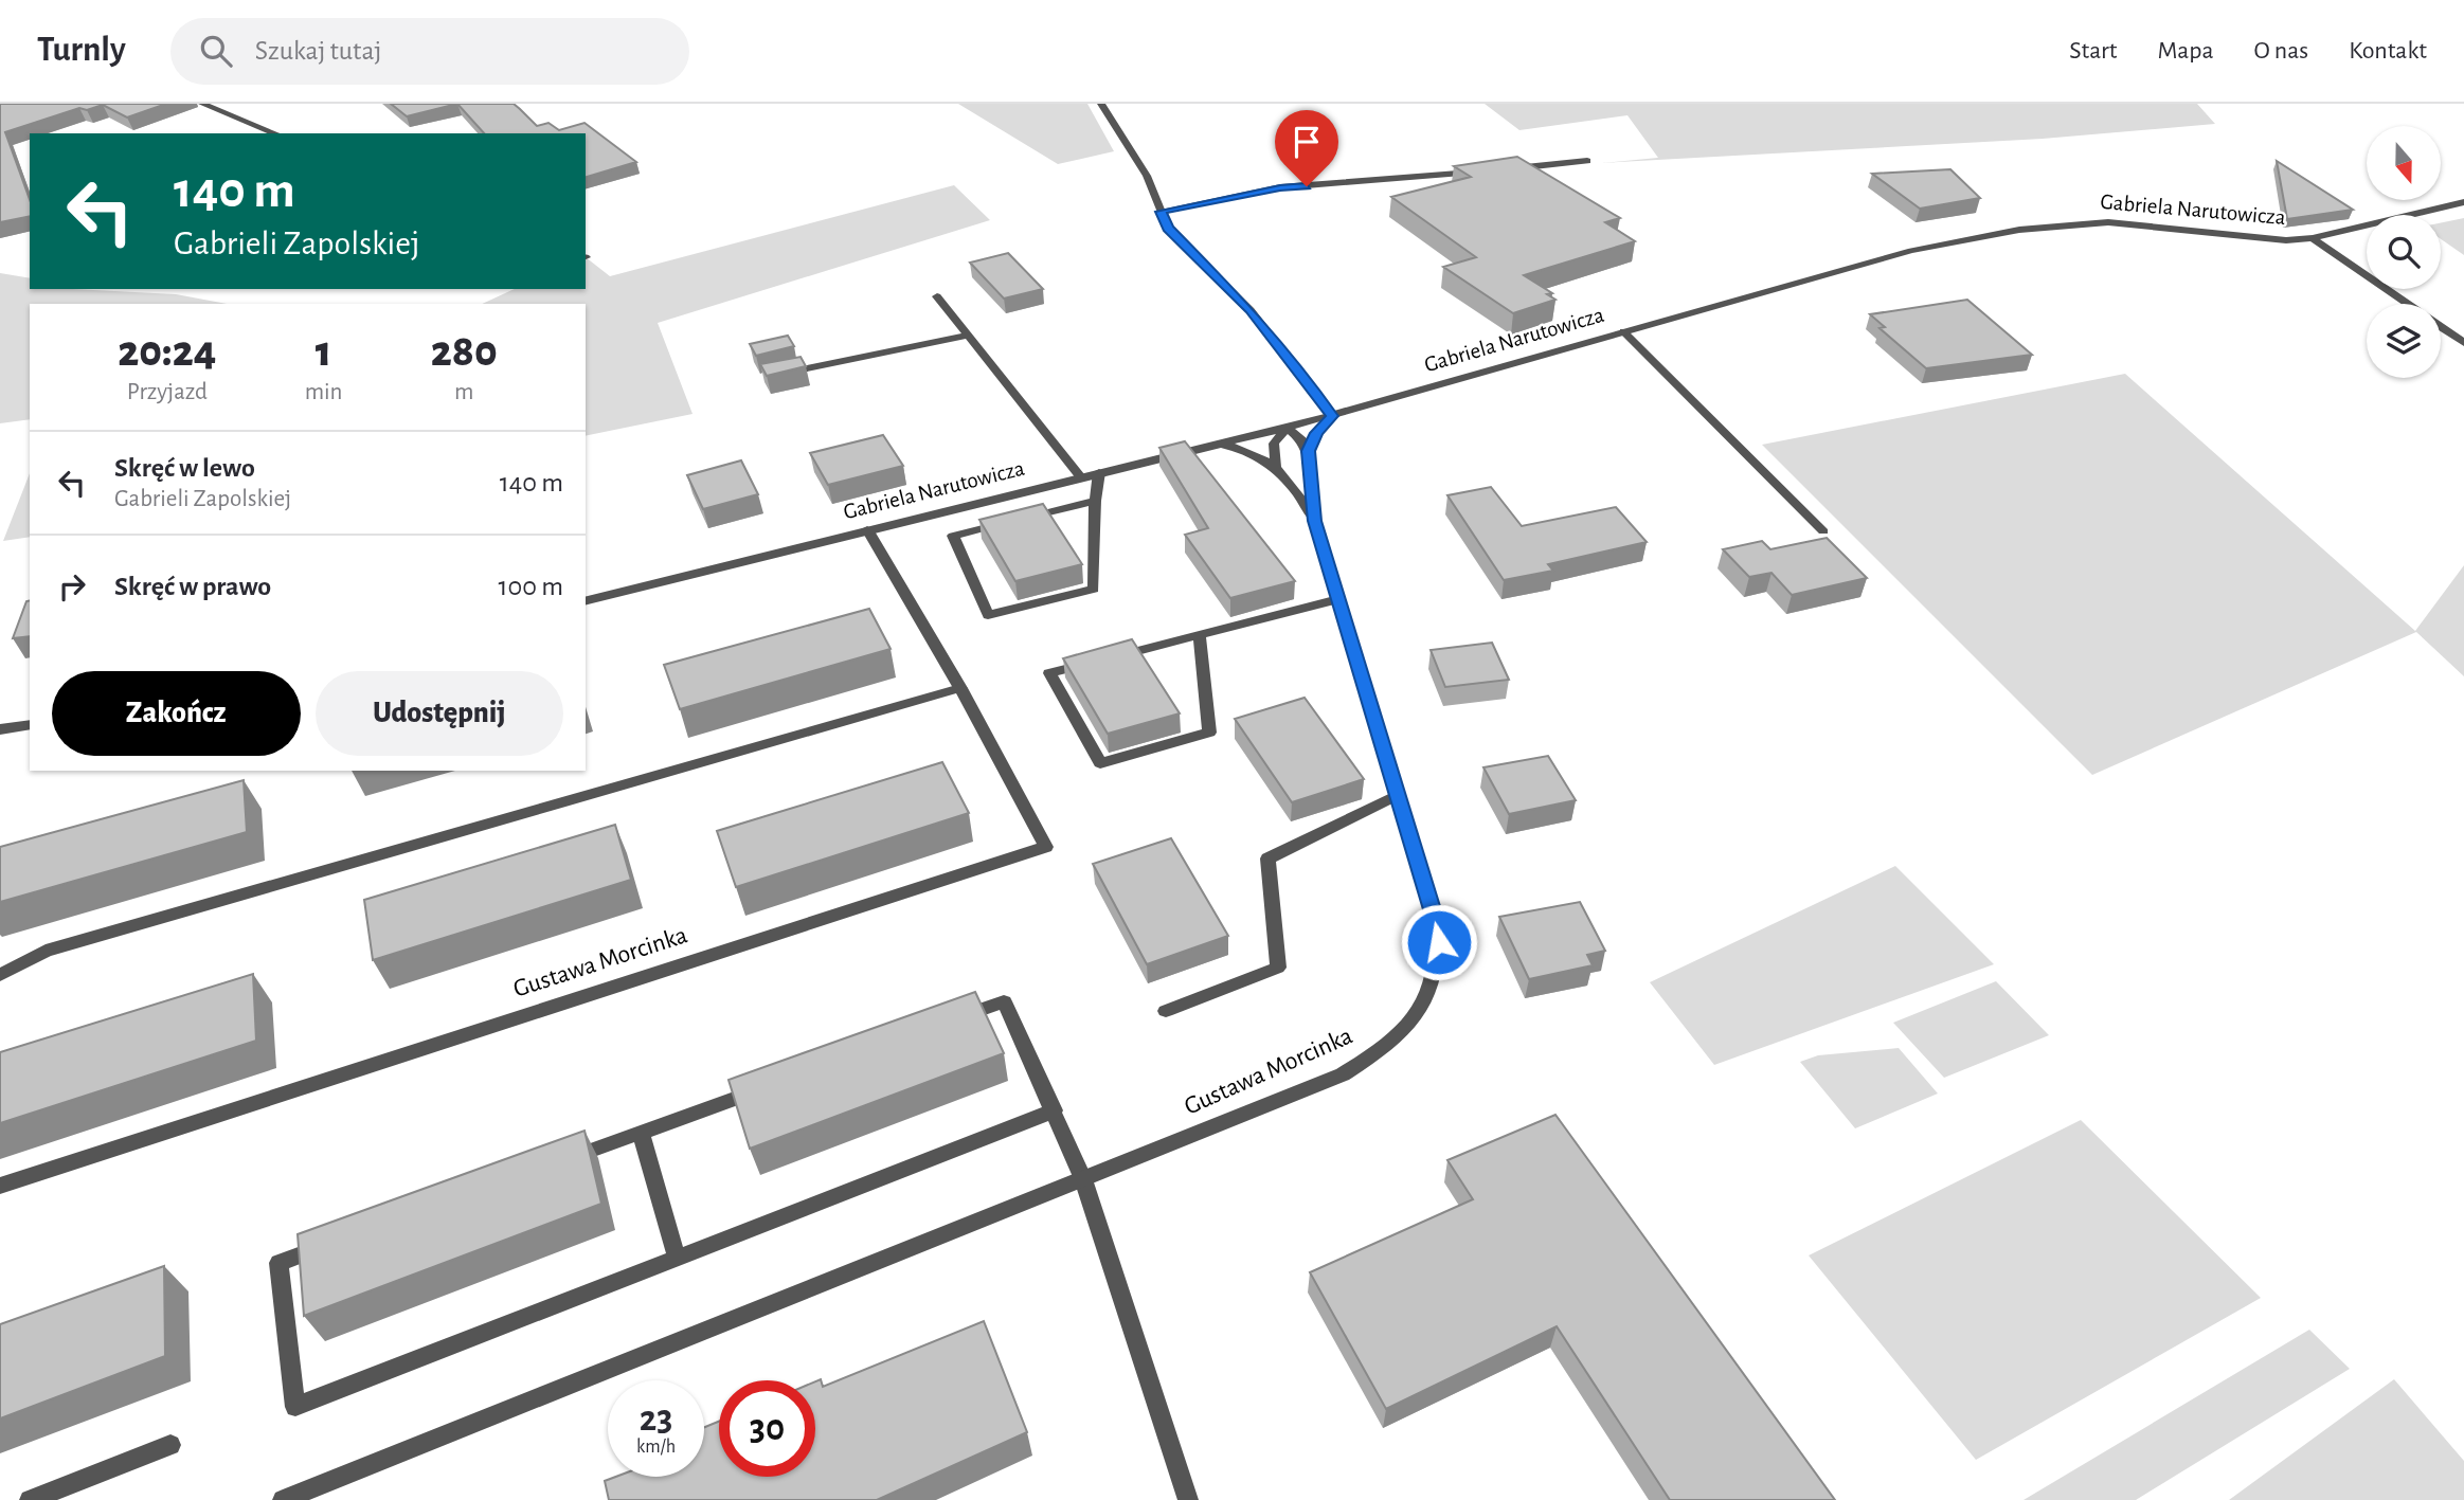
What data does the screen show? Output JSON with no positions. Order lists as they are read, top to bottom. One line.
{"streets":{"street":["Gabriela Narutowicza","Gustawa Morcinka"]},"crossings":[["Gabriela Narutowicza","Gustawa Morcinka"]],"north":"bottom","page":{"header":"Turnly","search":"Szukaj tutaj","nav":["Start","Mapa","O nas","Kontakt"],"turn":["140 m","Gabrieli Zapolskiej"],"eta":["20:24","Przyjazd","1","min","280","m"],"list":[{"name":"Skręć w lewo","note":"Gabrieli Zapolskiej","value":"140 m"},{"name":"Skręć w prawo","value":"100 m"}],"buttons":["Zakończ","Udostępnij"],"speed":"23 km/h","limit":"30"}}
